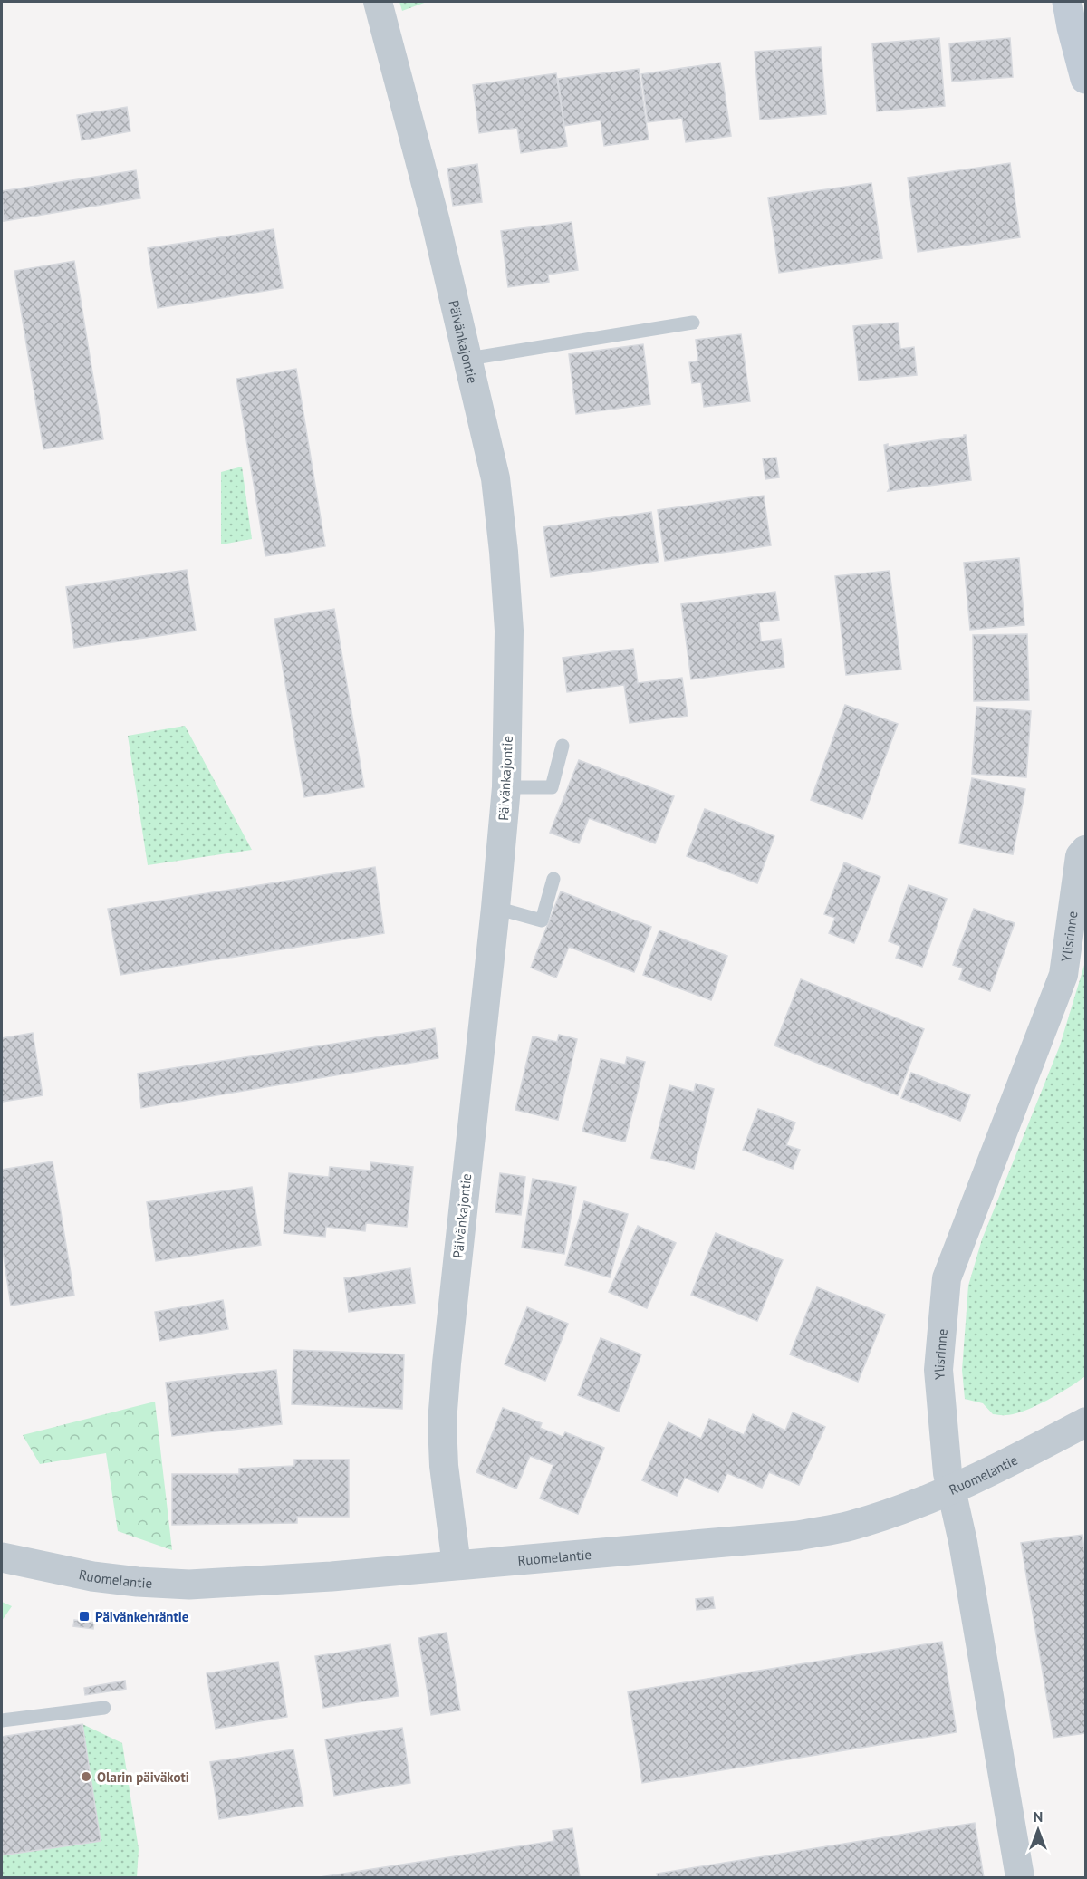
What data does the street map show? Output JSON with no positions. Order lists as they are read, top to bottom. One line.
{"streets":{"street":["Päivänkajontie","Ylisrinne","Ruomelantie"]},"crossings":[["Päivänkajontie","Ruomelantie"],["Ylisrinne","Ruomelantie"]],"places":{"transit":["Päivänkehräntie"],"other":["Olarin päiväkoti"]},"north":"top"}
